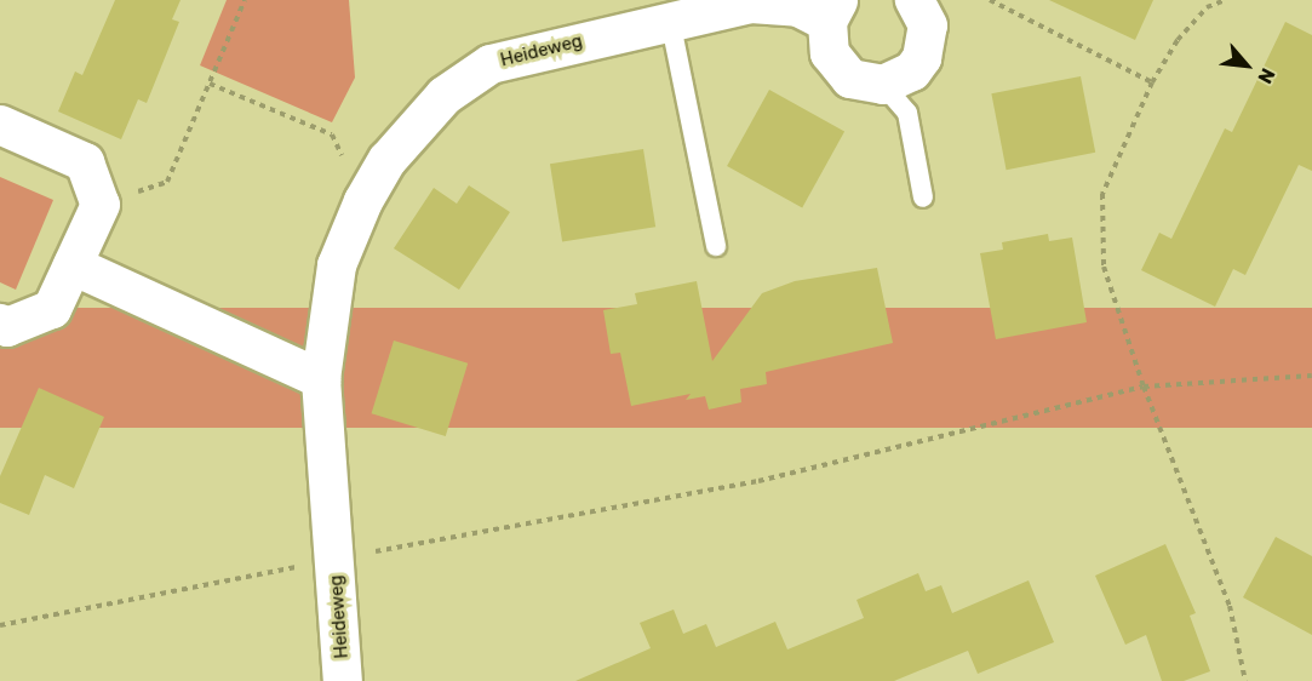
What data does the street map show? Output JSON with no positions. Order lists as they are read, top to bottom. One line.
{"streets":{"street":["Heideweg"]},"north":"bottom right"}
